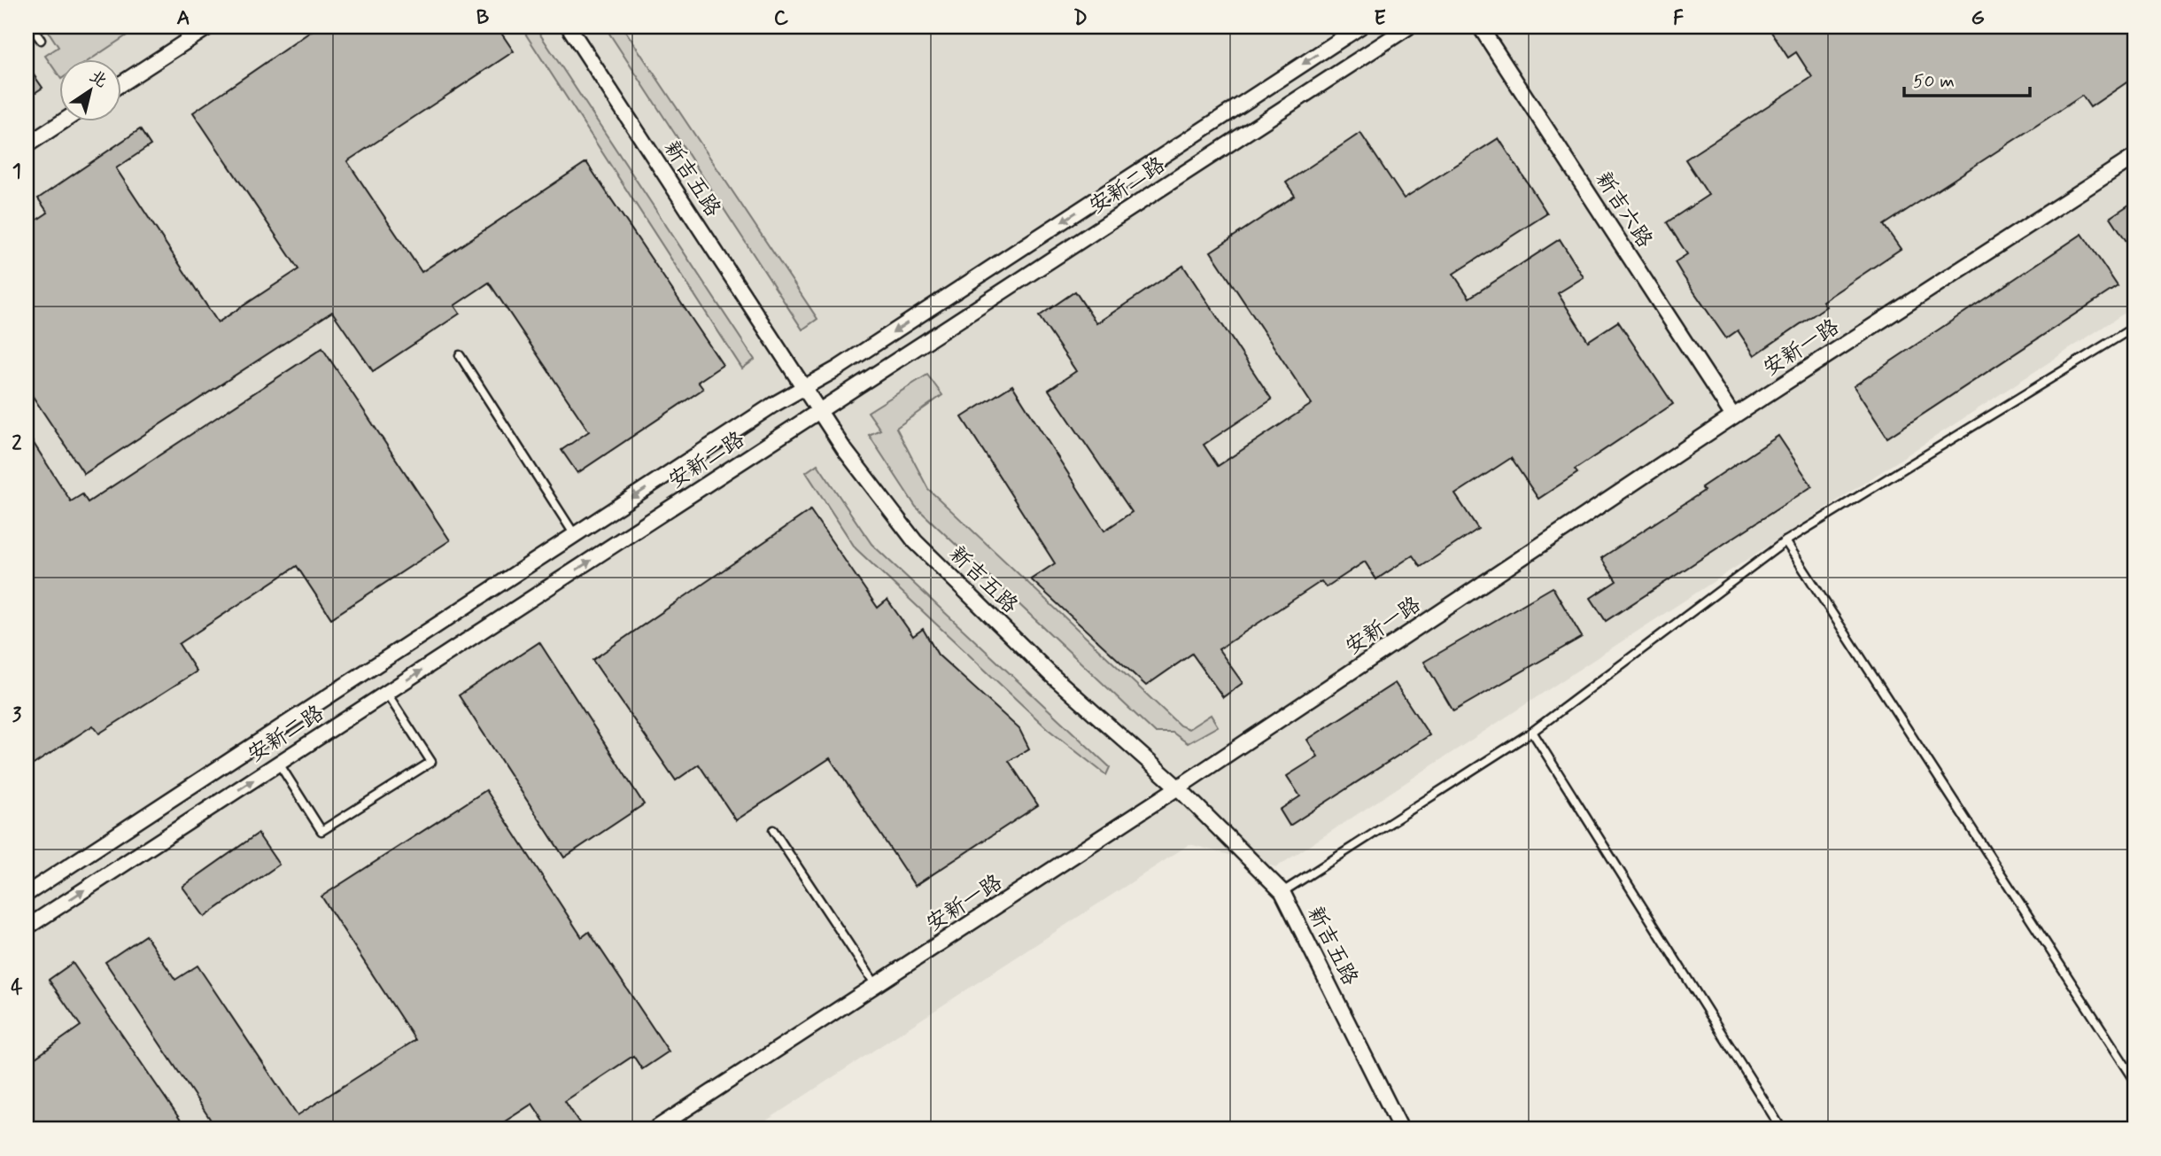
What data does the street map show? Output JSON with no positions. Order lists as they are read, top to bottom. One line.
{"streets":{"street":["新吉五路","安新二路","新吉六路","安新一路"]},"crossings":[["新吉五路","安新二路"],["新吉五路","安新一路"],["新吉六路","安新一路"]],"scale_bar":"50 m","north":"top right","grid":{"columns":["A","B","C","D","E","F","G"],"rows":["1","2","3","4"]}}
